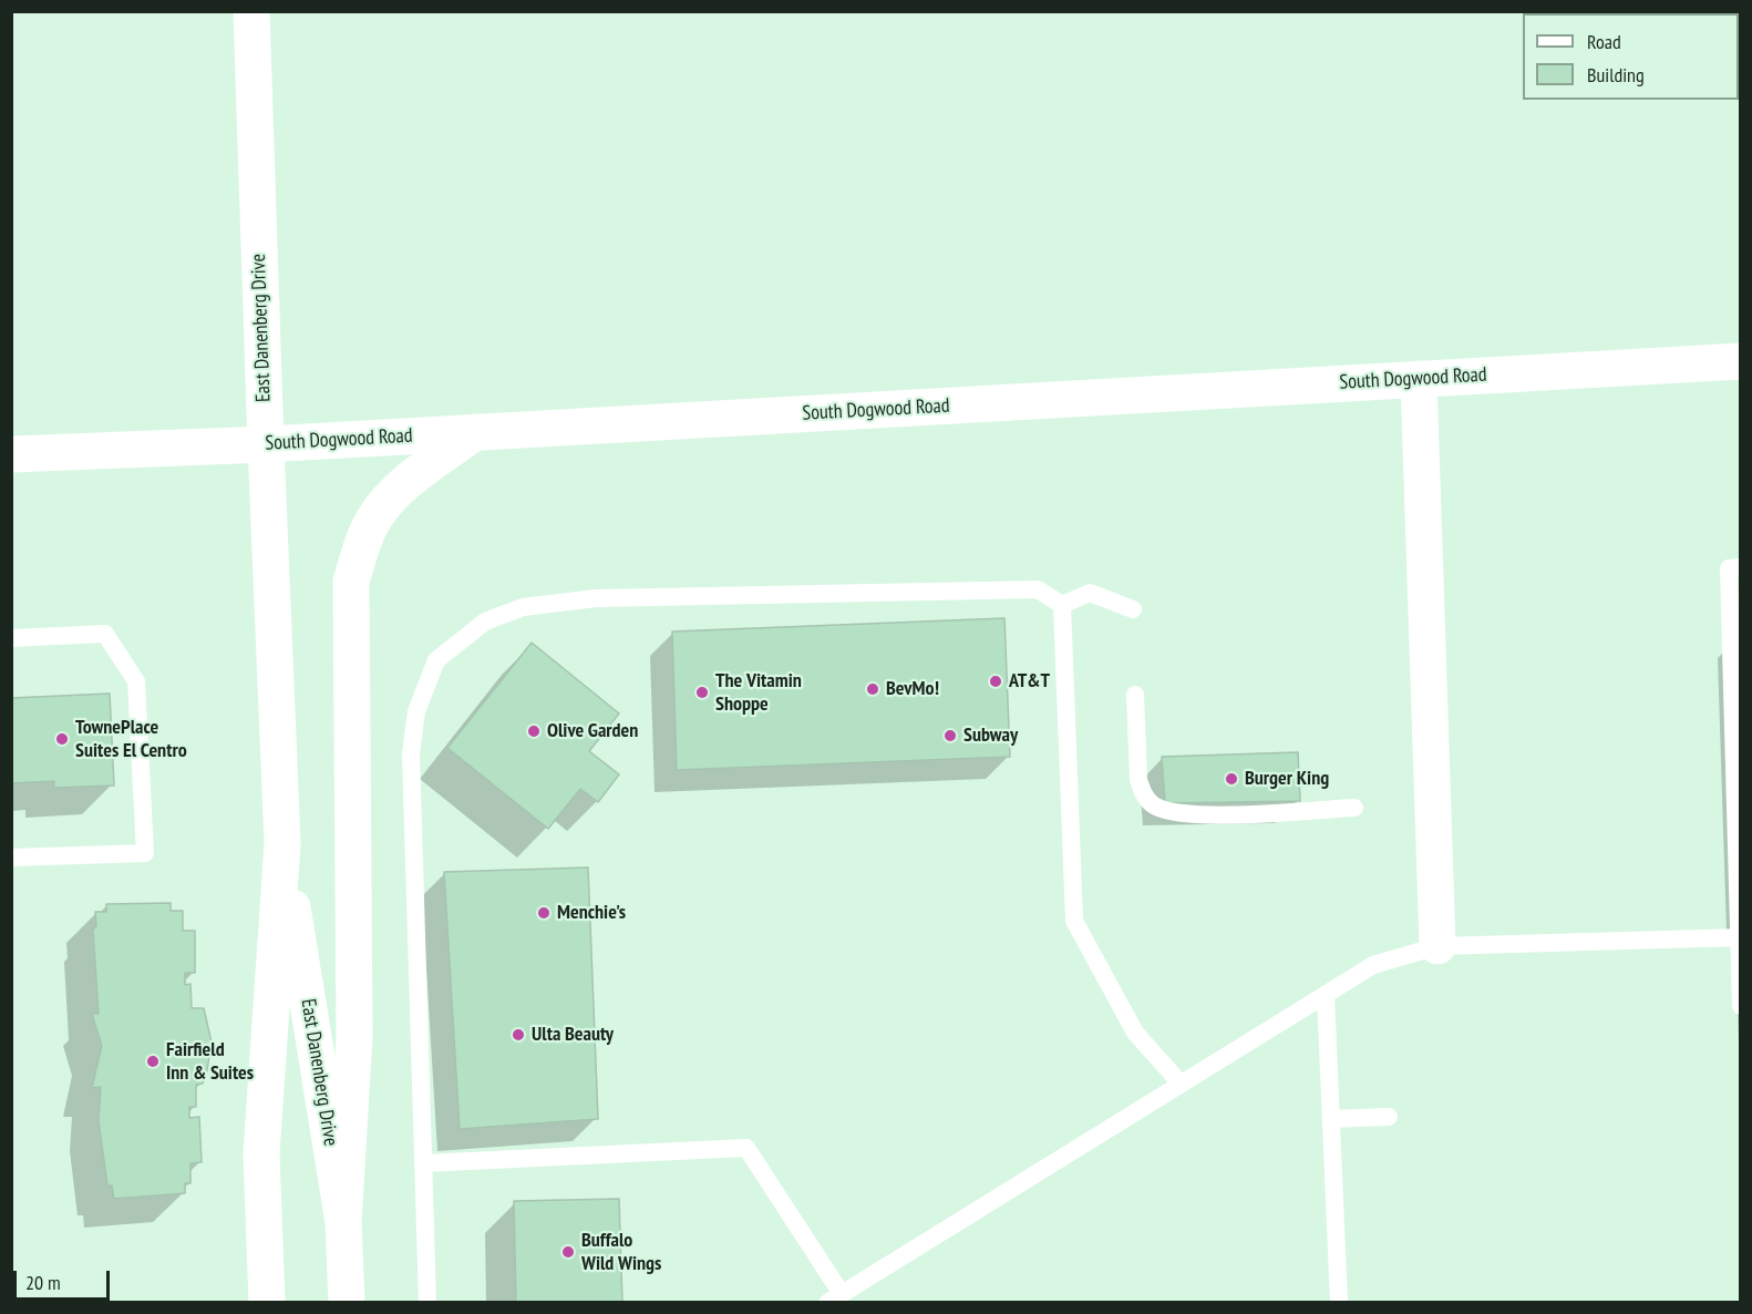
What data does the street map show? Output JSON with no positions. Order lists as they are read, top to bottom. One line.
{"streets":{"street":["East Danenberg Drive","South Dogwood Road"]},"crossings":[["East Danenberg Drive","South Dogwood Road"]],"places":["AT&T","BevMo!","The Vitamin Shoppe","Olive Garden","Subway","TownePlace Suites El Centro","Burger King","Menchie's","Ulta Beauty","Fairfield Inn & Suites","Buffalo Wild Wings"],"legend":["Road","Building"],"scale_bar":"20 m"}
